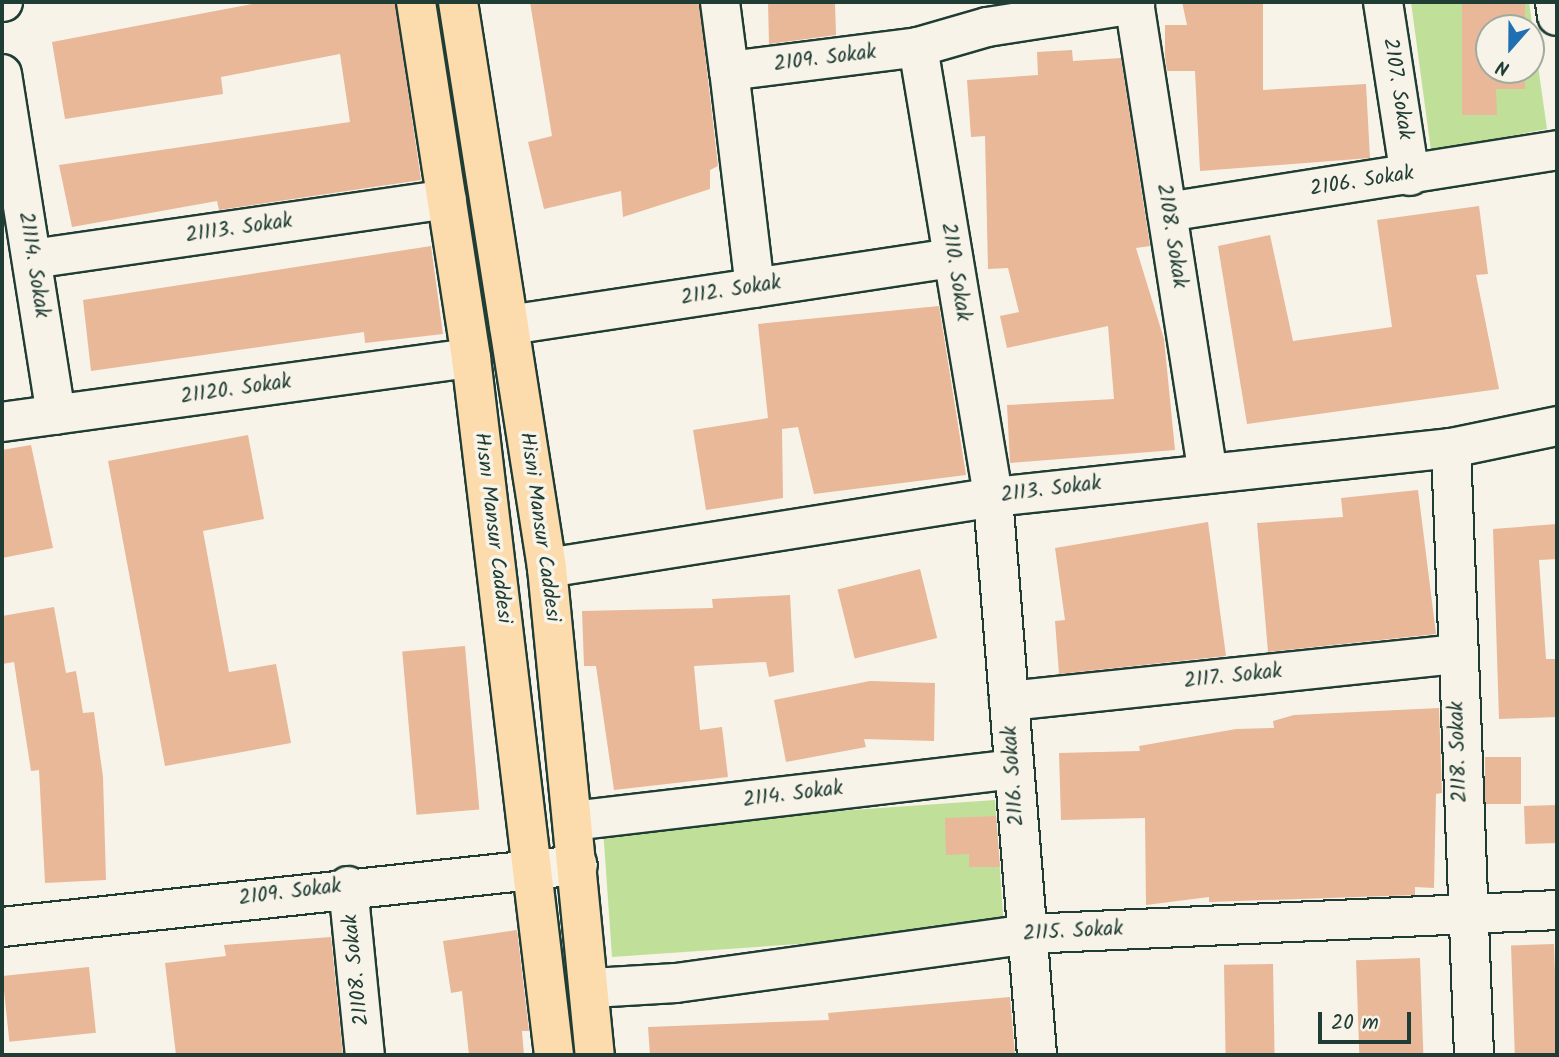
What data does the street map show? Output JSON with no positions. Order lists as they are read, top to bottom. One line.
{"streets":{"main road":["Hisni Mansur Caddesi","Hısnı Mansur Caddesi"],"street":["2109. Sokak","2107. Sokak","2106. Sokak","21113. Sokak","2108. Sokak","21114. Sokak","2110. Sokak","2112. Sokak","21120. Sokak","2113. Sokak","2117. Sokak","2118. Sokak","2116. Sokak","2114. Sokak","2115. Sokak","21108. Sokak"]},"crossings":[["2109. Sokak","2108. Sokak"],["2109. Sokak","2110. Sokak"],["2109. Sokak","Hisni Mansur Caddesi"],["2109. Sokak","Hısnı Mansur Caddesi"],["2109. Sokak","21108. Sokak"],["2107. Sokak","2106. Sokak"],["2106. Sokak","2108. Sokak"],["21113. Sokak","21114. Sokak"],["21113. Sokak","Hısnı Mansur Caddesi"],["2108. Sokak","2113. Sokak"],["21114. Sokak","21120. Sokak"],["2110. Sokak","2112. Sokak"],["2110. Sokak","2113. Sokak"],["2110. Sokak","2116. Sokak"],["2112. Sokak","Hisni Mansur Caddesi"],["21120. Sokak","Hısnı Mansur Caddesi"],["2113. Sokak","Hisni Mansur Caddesi"],["2113. Sokak","2118. Sokak"],["2113. Sokak","2116. Sokak"],["Hisni Mansur Caddesi","2114. Sokak"],["Hisni Mansur Caddesi","2115. Sokak"],["2117. Sokak","2118. Sokak"],["2117. Sokak","2116. Sokak"],["2118. Sokak","2115. Sokak"],["2116. Sokak","2114. Sokak"],["2116. Sokak","2115. Sokak"]],"scale_bar":"20 m","north":"bottom"}
